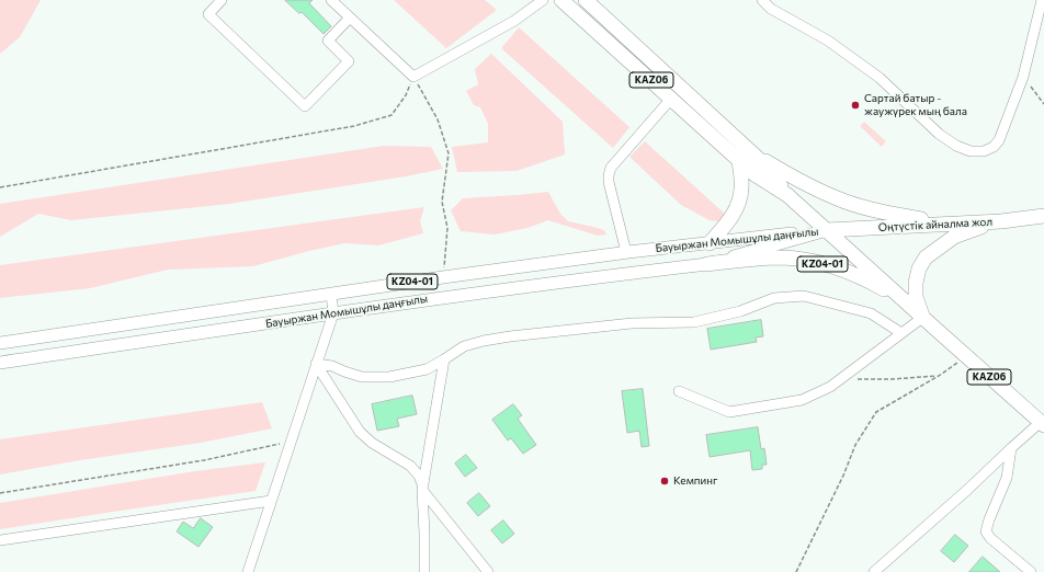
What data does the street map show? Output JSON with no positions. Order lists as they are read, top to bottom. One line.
{"streets":{"highway":["KАZ06","Оңтүстік айналма жол","KZ04-01"],"main road":["Бауыржан Момышұлы даңғылы"]},"crossings":[["KАZ06","Оңтүстік айналма жол"],["KАZ06","Бауыржан Момышұлы даңғылы"],["KАZ06","KZ04-01"],["Оңтүстік айналма жол","Бауыржан Момышұлы даңғылы"],["Бауыржан Момышұлы даңғылы","KZ04-01"]],"places":["Сартай батыр - жаужүрек мың бала","Кемпинг"]}
